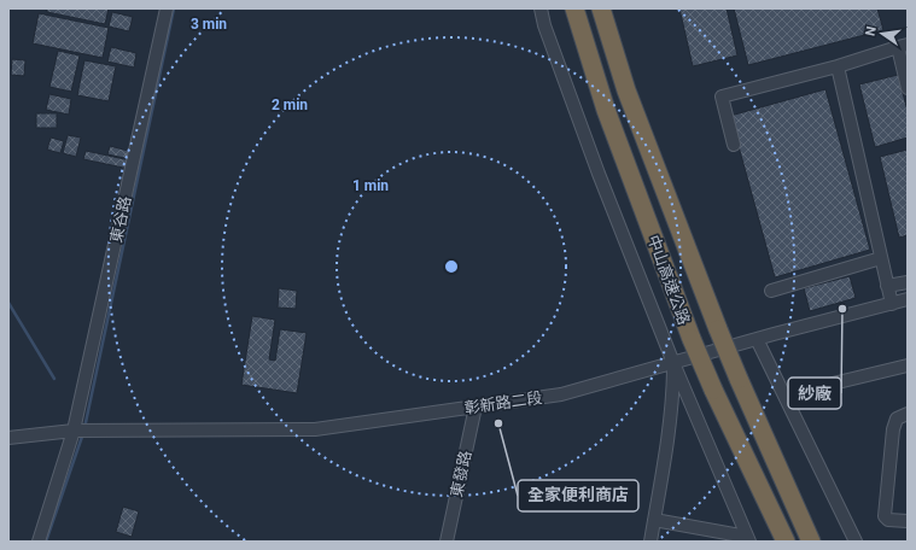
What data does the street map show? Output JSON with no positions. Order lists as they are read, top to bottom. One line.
{"streets":{"highway":["中山高速公路"],"street":["東谷路","彰新路二段","東發路"]},"crossings":[["東谷路","彰新路二段"],["彰新路二段","東發路"]],"places":["紗廠","全家便利商店"],"north":"left","rings":["3 min","2 min","1 min"]}
